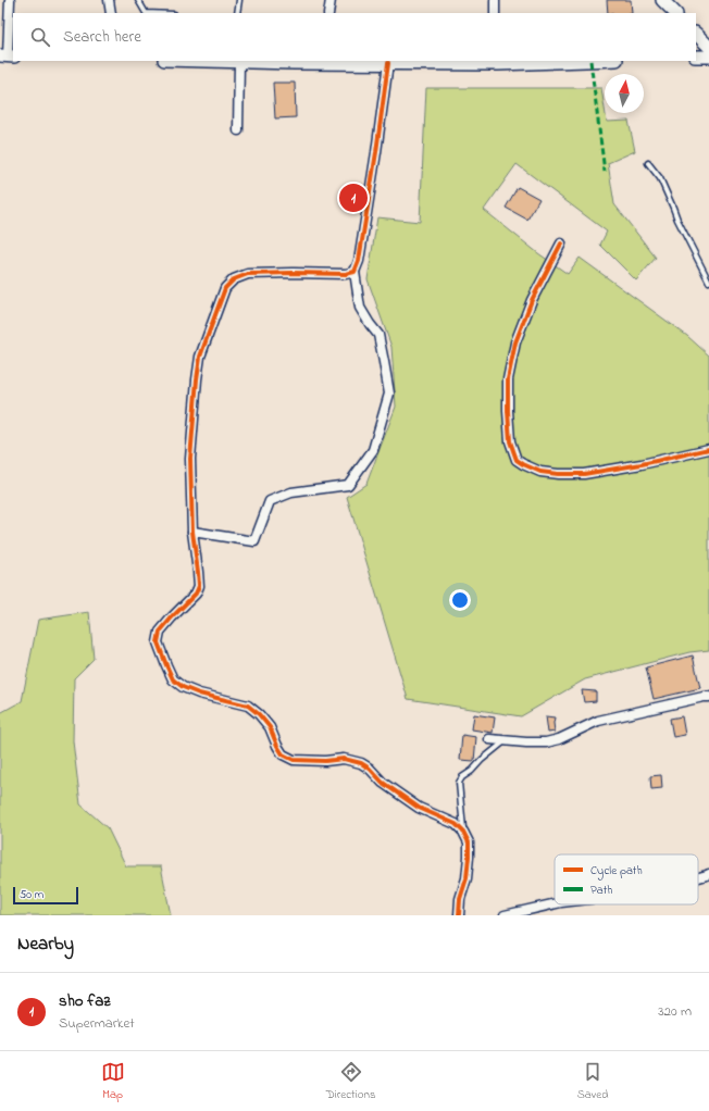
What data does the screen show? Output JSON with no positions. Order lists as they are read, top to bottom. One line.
{"legend":["Cycle path","Path"],"scale_bar":"50 m","north":"top","page":{"search":"Search here","pins":"1","scale":"50 m","heading":"Nearby","list":[{"mark":"1","name":"sho faz","note":"Supermarket","value":"320 m"}],"nav":["Map","Directions","Saved"]}}
